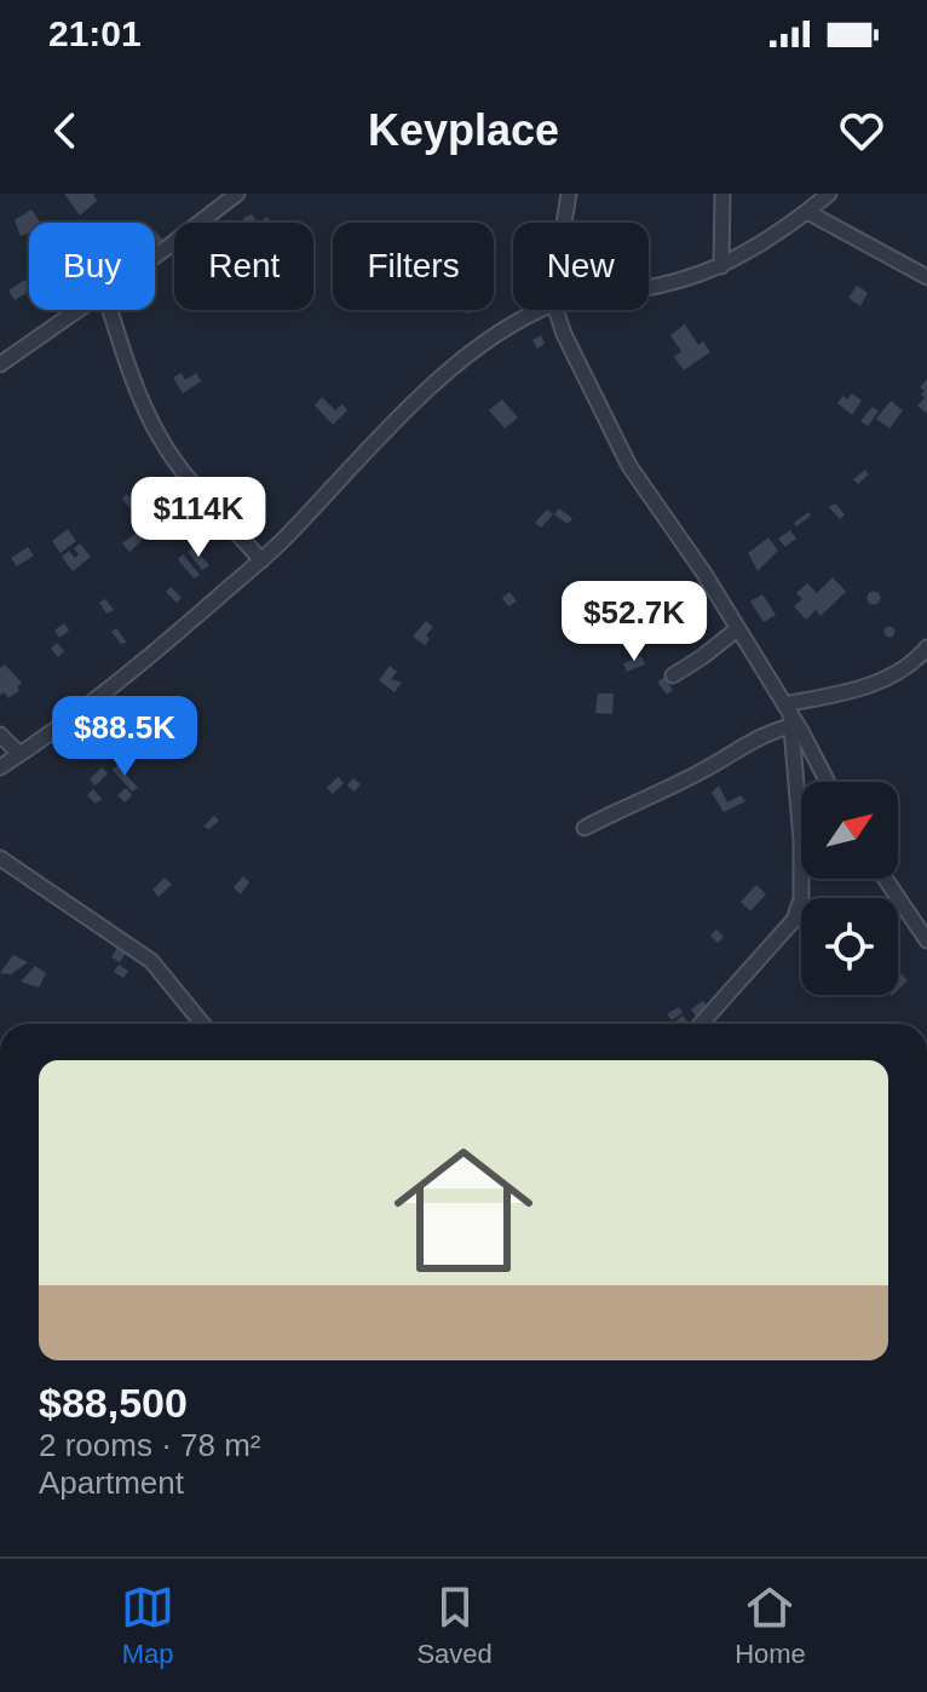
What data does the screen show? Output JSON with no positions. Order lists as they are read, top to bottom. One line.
{"north":"top right","page":{"status":"21:01","header":"Keyplace","chip":["Buy","Rent","Filters","New"],"price":["$114K","$52.7K","$88.5K"],"list":[{"name":"$88,500","note":"2 rooms · 78 m² · Apartment"}],"tabs":["Map","Saved","Home"]}}
